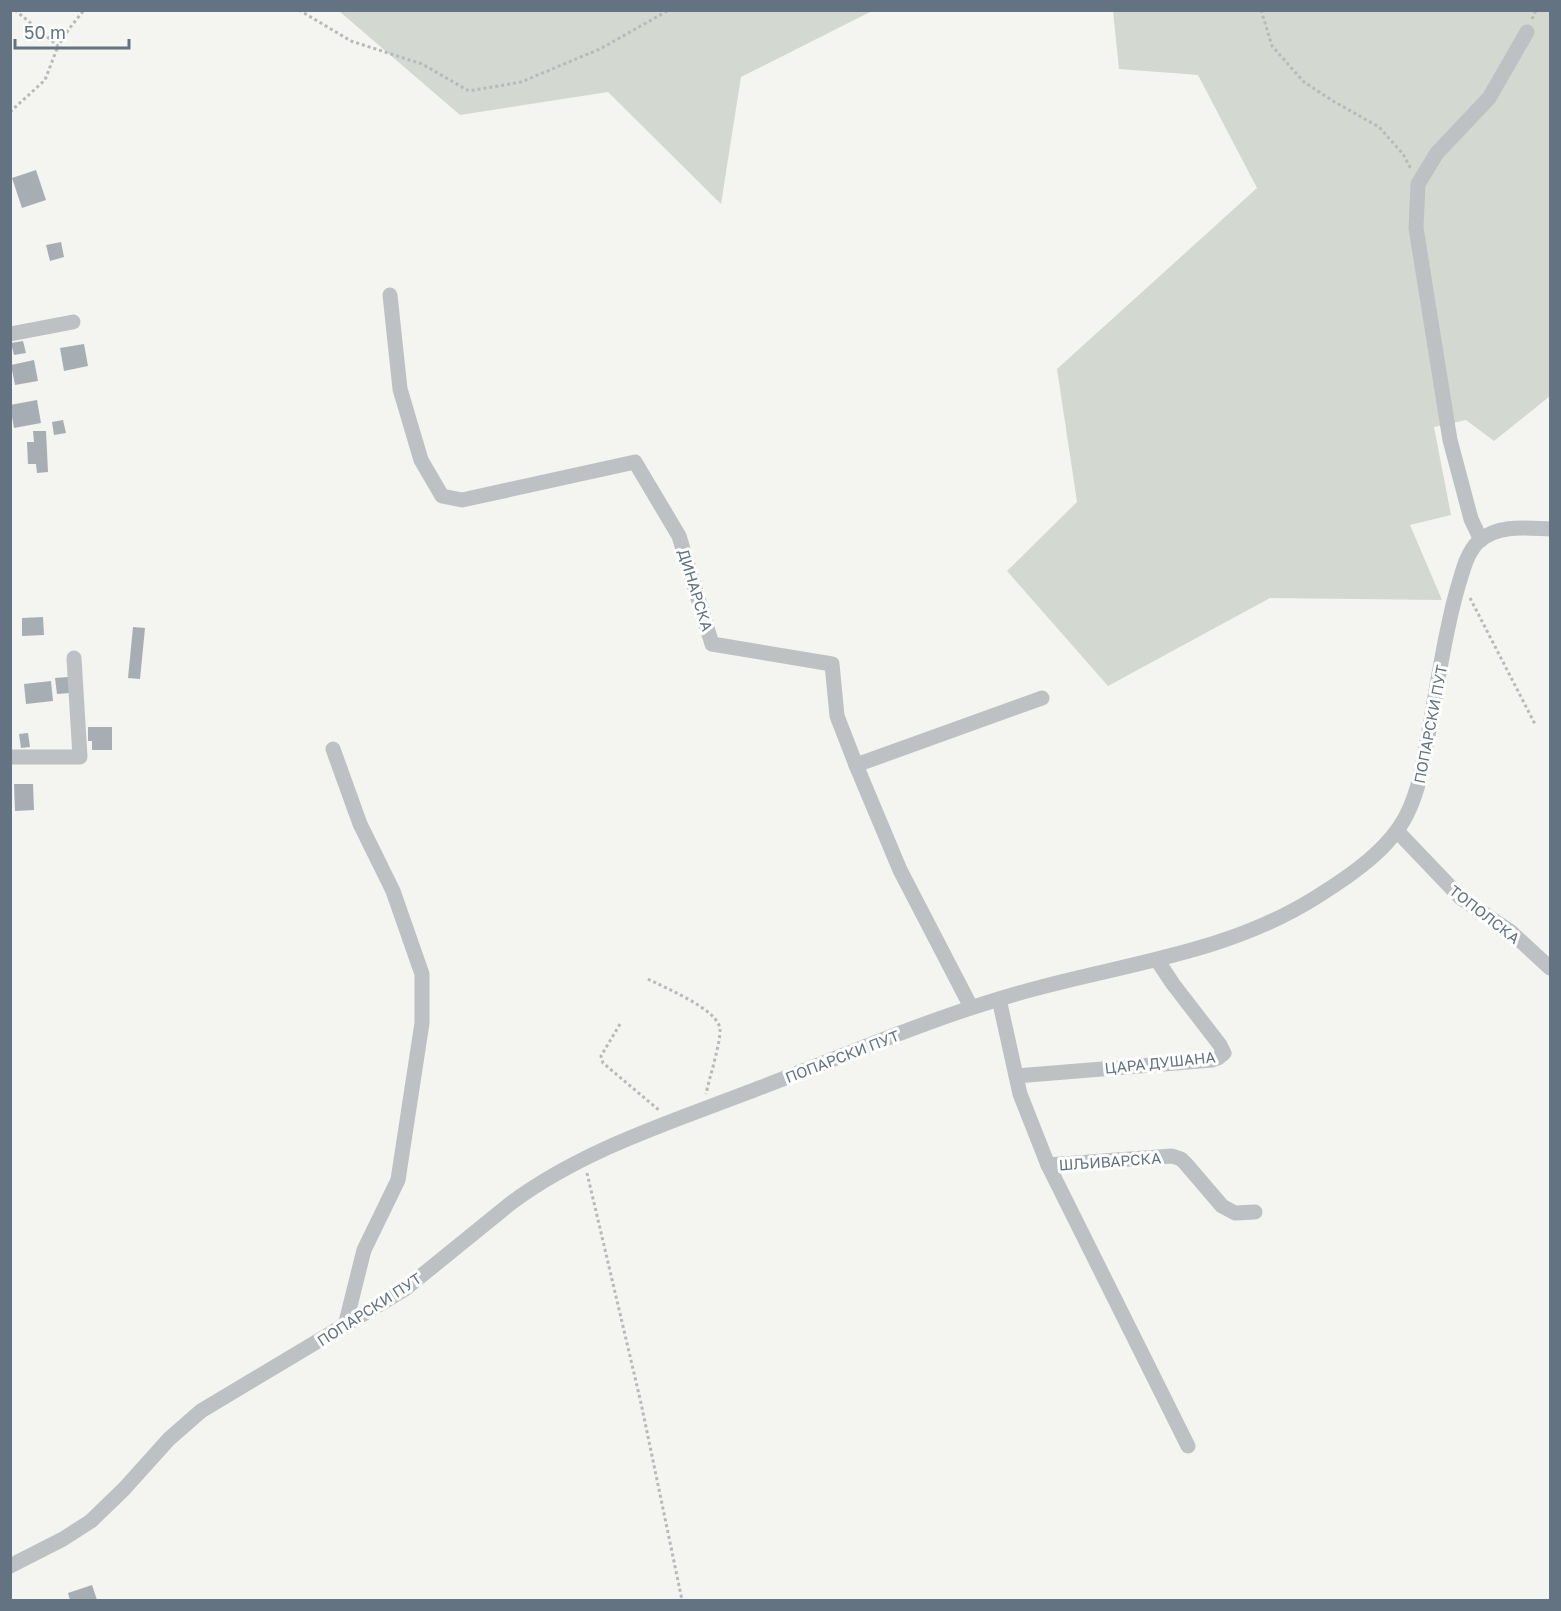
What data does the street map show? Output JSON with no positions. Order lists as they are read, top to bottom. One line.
{"streets":{"street":["ДИНАРСКА","ПОПАРСКИ ПУТ","ТОПОЛСКА","ЦАРА ДУШАНА","ШЉИВАРСКА"]},"crossings":[["ДИНАРСКА","ПОПАРСКИ ПУТ"],["ПОПАРСКИ ПУТ","ТОПОЛСКА"],["ПОПАРСКИ ПУТ","ЦАРА ДУШАНА"]],"scale_bar":"50 m"}
